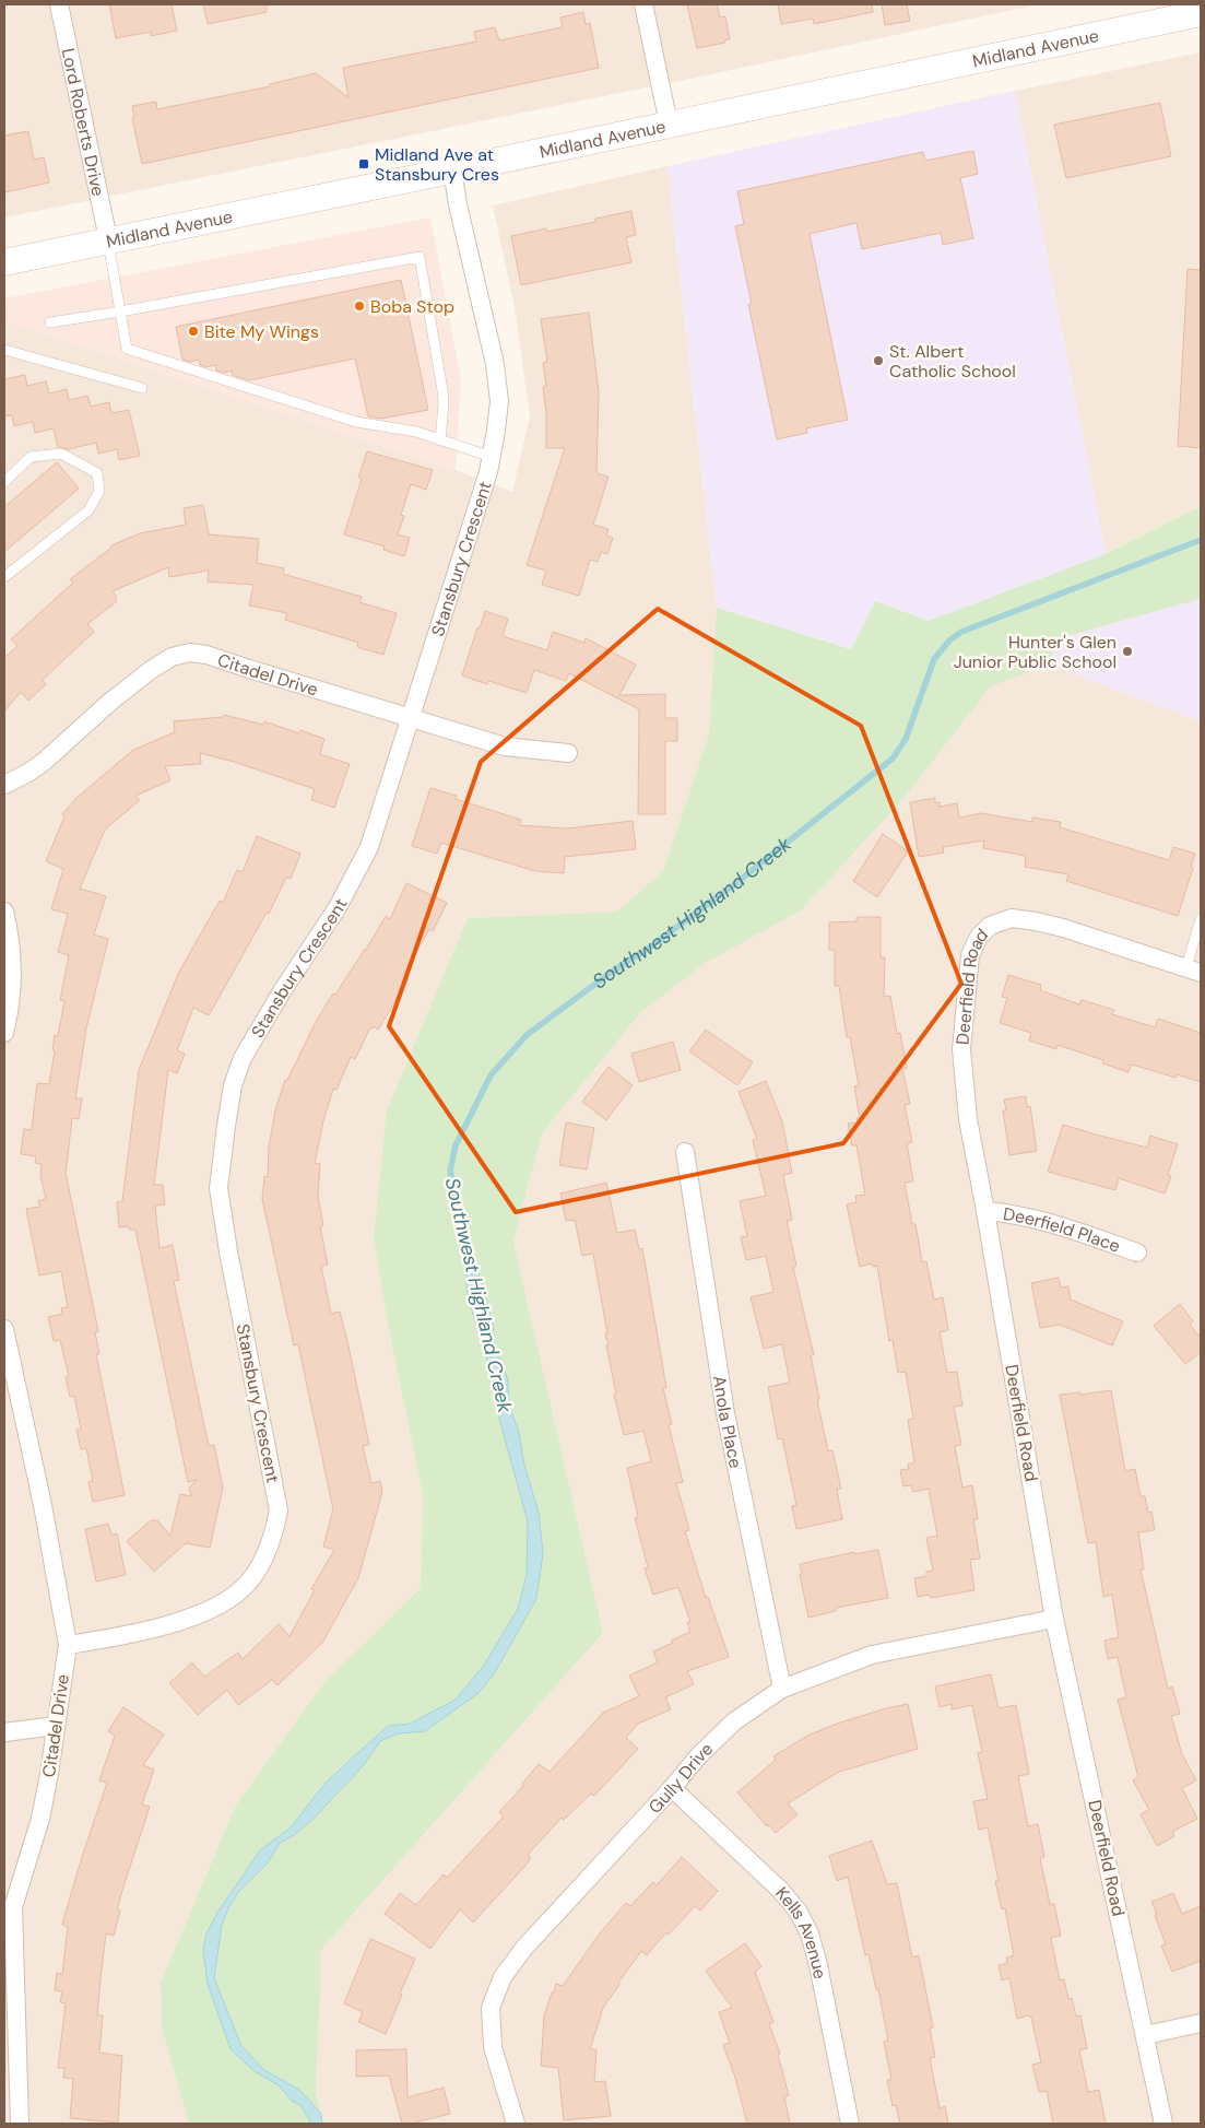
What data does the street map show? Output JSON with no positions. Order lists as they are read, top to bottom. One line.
{"streets":{"main road":["Midland Avenue"],"street":["Lord Roberts Drive","Stansbury Crescent","Citadel Drive","Deerfield Road","Deerfield Place","Anola Place","Gully Drive","Kells Avenue"]},"crossings":[["Midland Avenue","Lord Roberts Drive"],["Midland Avenue","Stansbury Crescent"],["Stansbury Crescent","Citadel Drive"],["Deerfield Road","Deerfield Place"],["Deerfield Road","Gully Drive"],["Anola Place","Gully Drive"],["Gully Drive","Kells Avenue"]],"water":["Southwest Highland Creek"],"places":{"transit":["Midland Ave at Stansbury Cres"],"other":["Boba Stop","Bite My Wings","St. Albert Catholic School","Hunter's Glen Junior Public School"]}}
